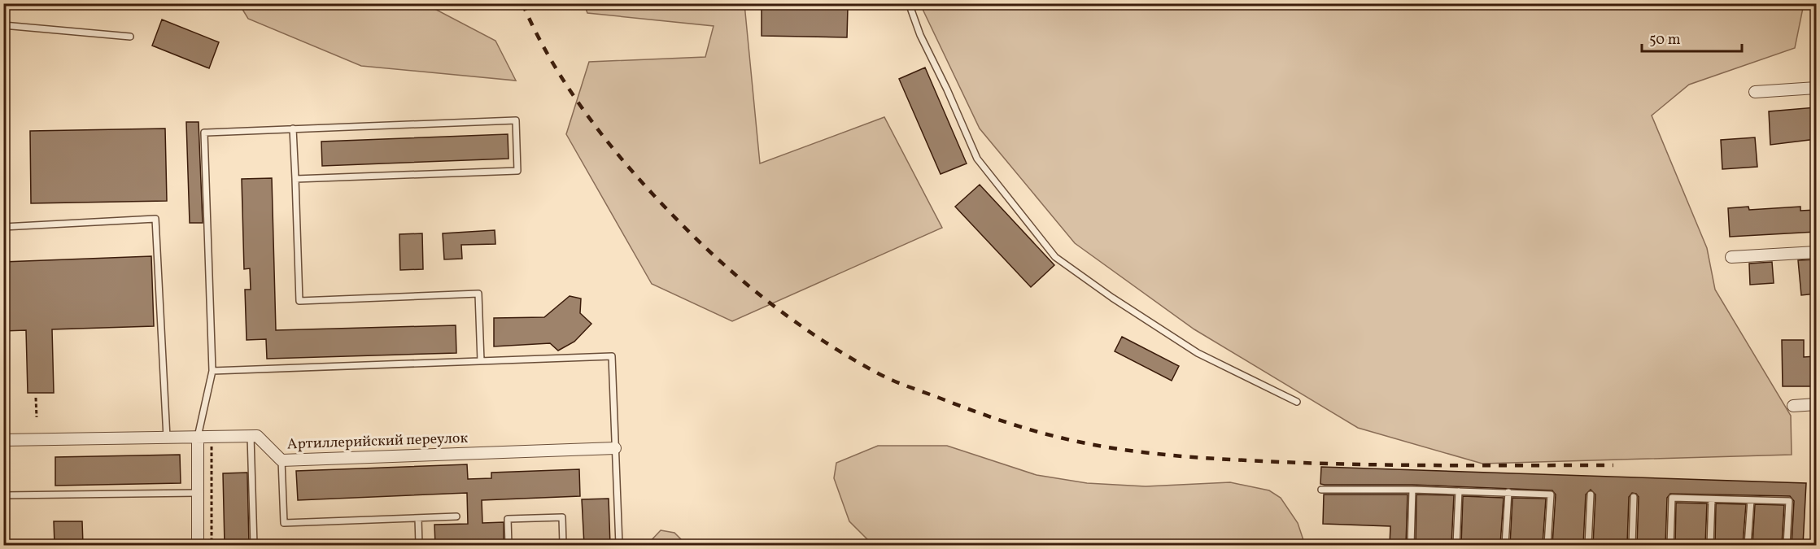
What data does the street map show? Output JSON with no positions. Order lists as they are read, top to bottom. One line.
{"streets":{"street":["Артиллерийский переулок"]},"scale_bar":"50 m"}
